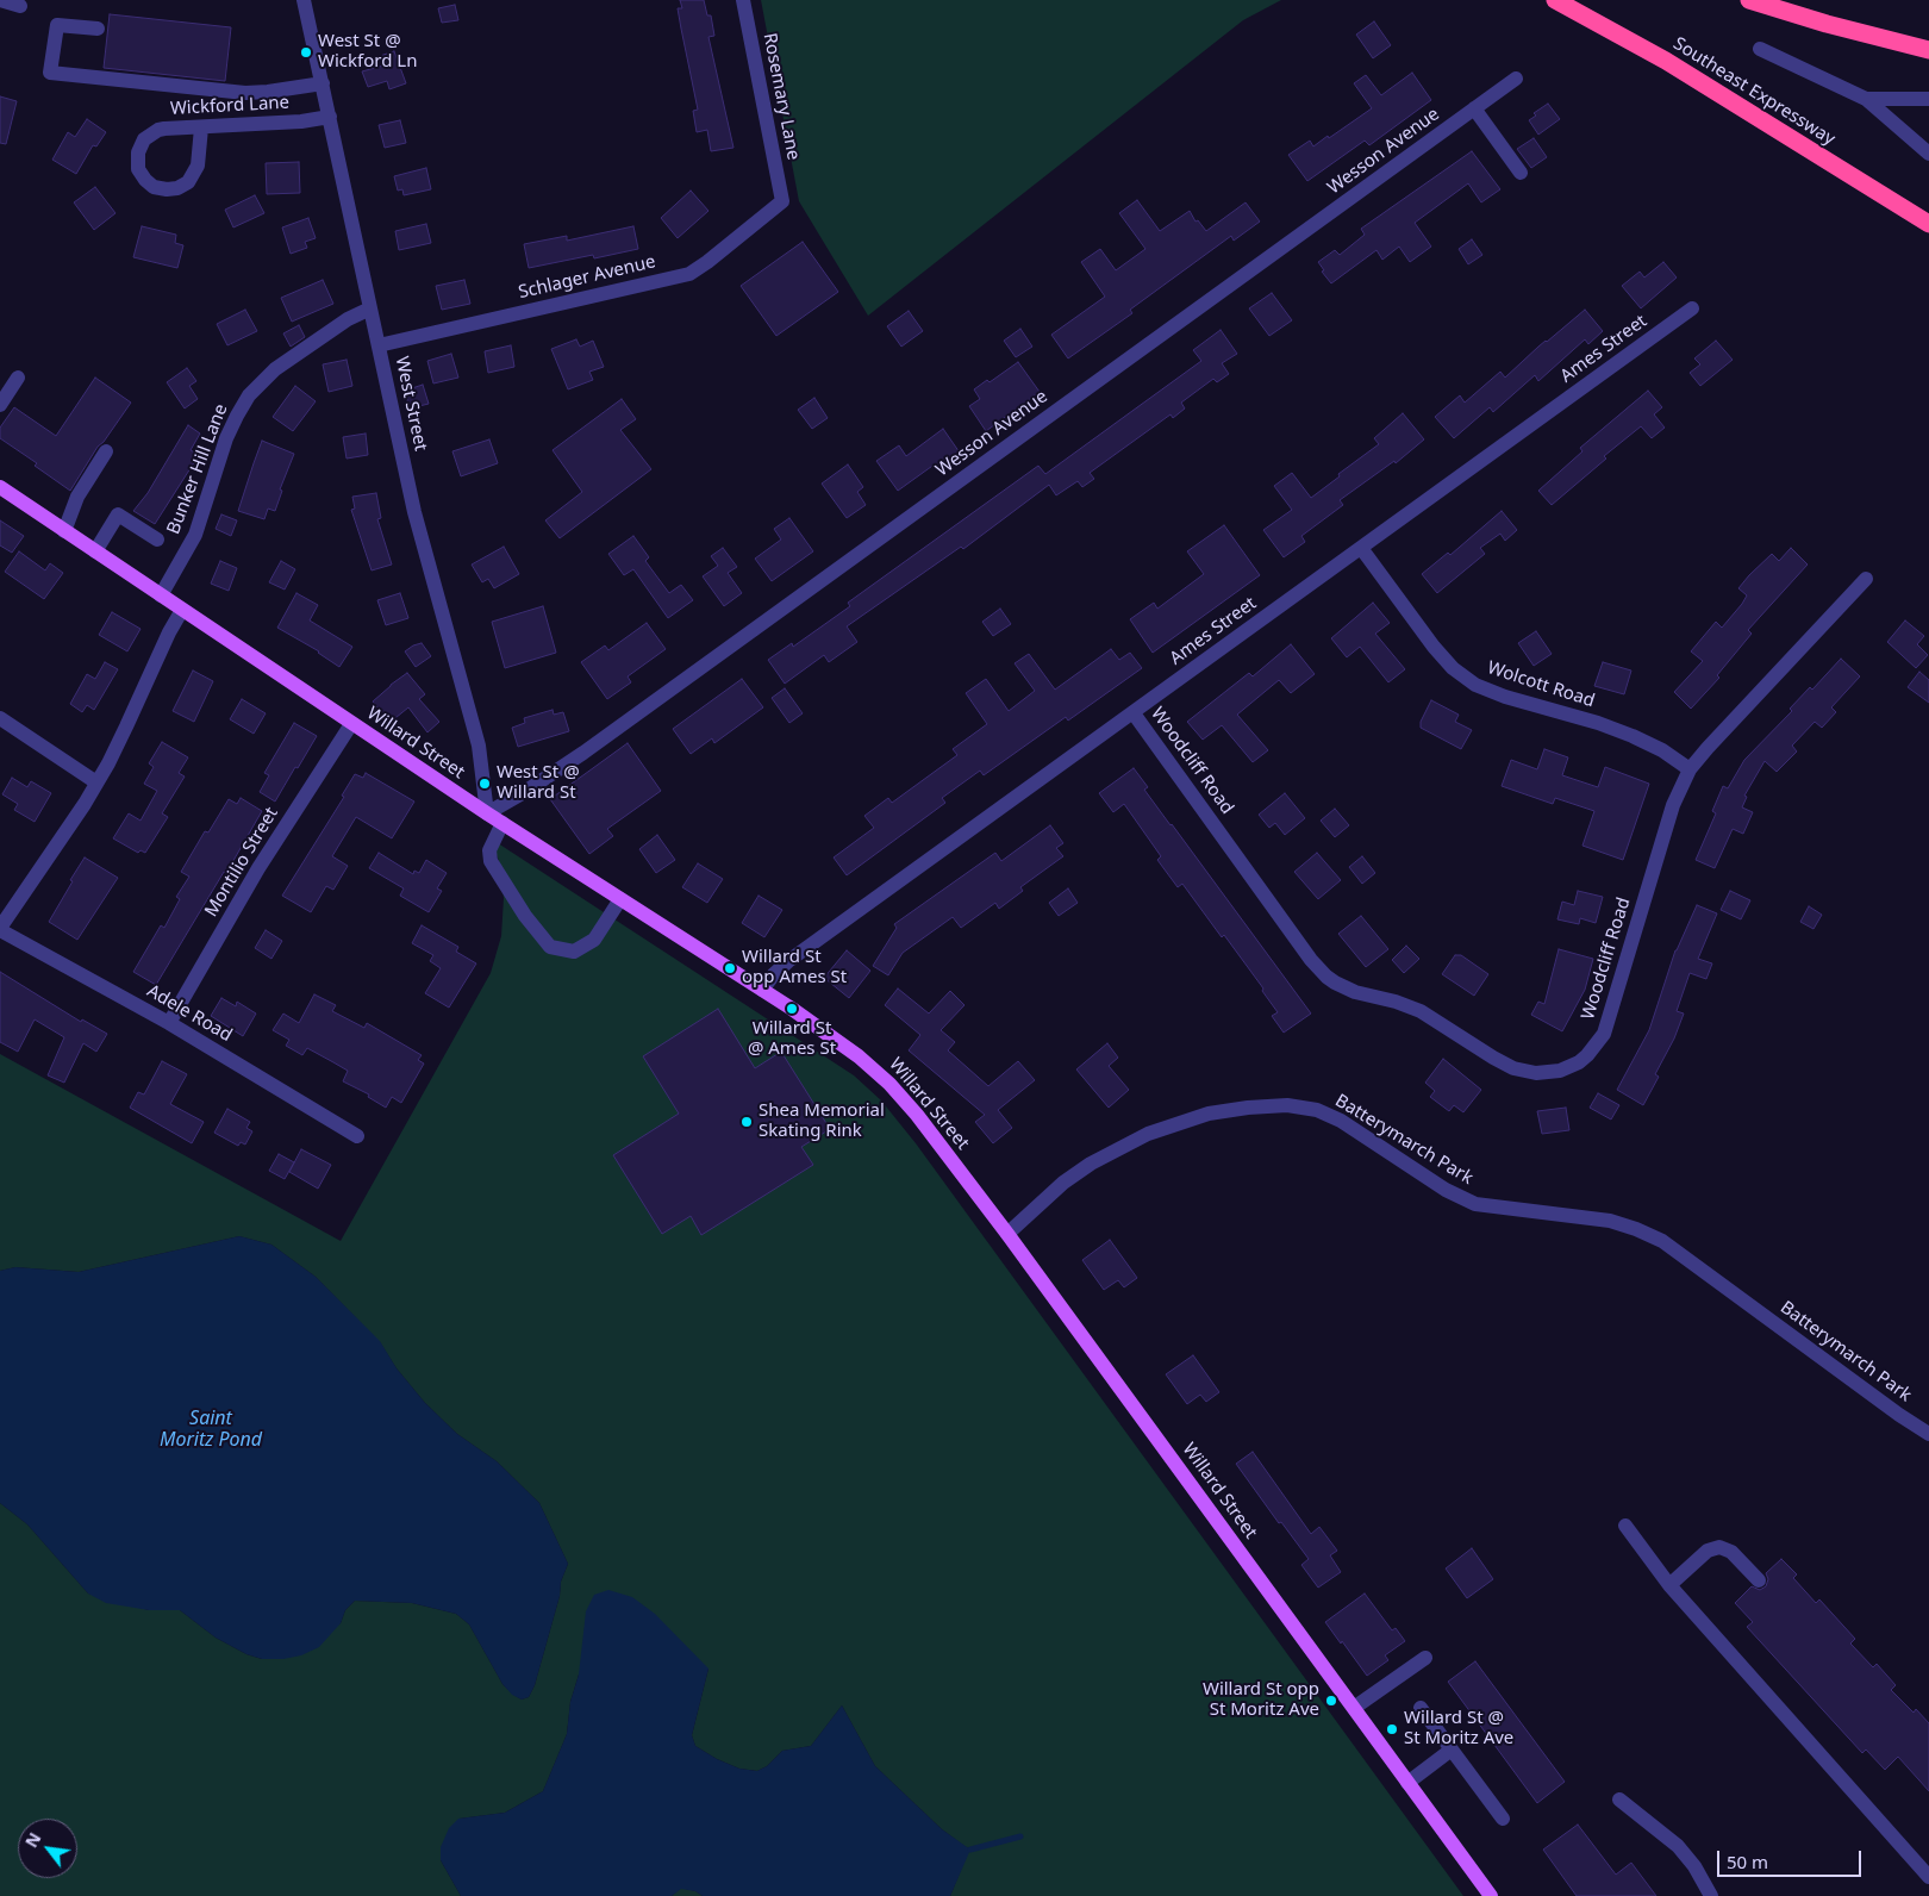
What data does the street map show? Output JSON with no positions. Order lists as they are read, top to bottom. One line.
{"streets":{"highway":["Southeast Expressway"],"main road":["Willard Street"],"street":["Rosemary Lane","Wickford Lane","Wesson Avenue","Schlager Avenue","Ames Street","West Street","Bunker Hill Lane","Wolcott Road","Woodcliff Road","Montilio Street","Adele Road","Batterymarch Park"]},"crossings":[["Rosemary Lane","Schlager Avenue"],["Wickford Lane","West Street"],["Wesson Avenue","West Street"],["Wesson Avenue","Willard Street"],["Schlager Avenue","West Street"],["Ames Street","Wolcott Road"],["Ames Street","Willard Street"],["Ames Street","Woodcliff Road"],["West Street","Bunker Hill Lane"],["West Street","Willard Street"],["Bunker Hill Lane","Willard Street"],["Wolcott Road","Woodcliff Road"],["Willard Street","Montilio Street"],["Willard Street","Batterymarch Park"],["Montilio Street","Adele Road"]],"water":["Saint Moritz Pond"],"places":["West St @ Wickford Ln","West St @ Willard St","Willard St opp Ames St","Willard St @ Ames St","Shea Memorial Skating Rink","Willard St opp St Moritz Ave","Willard St @ St Moritz Ave"],"scale_bar":"50 m","north":"top left"}
